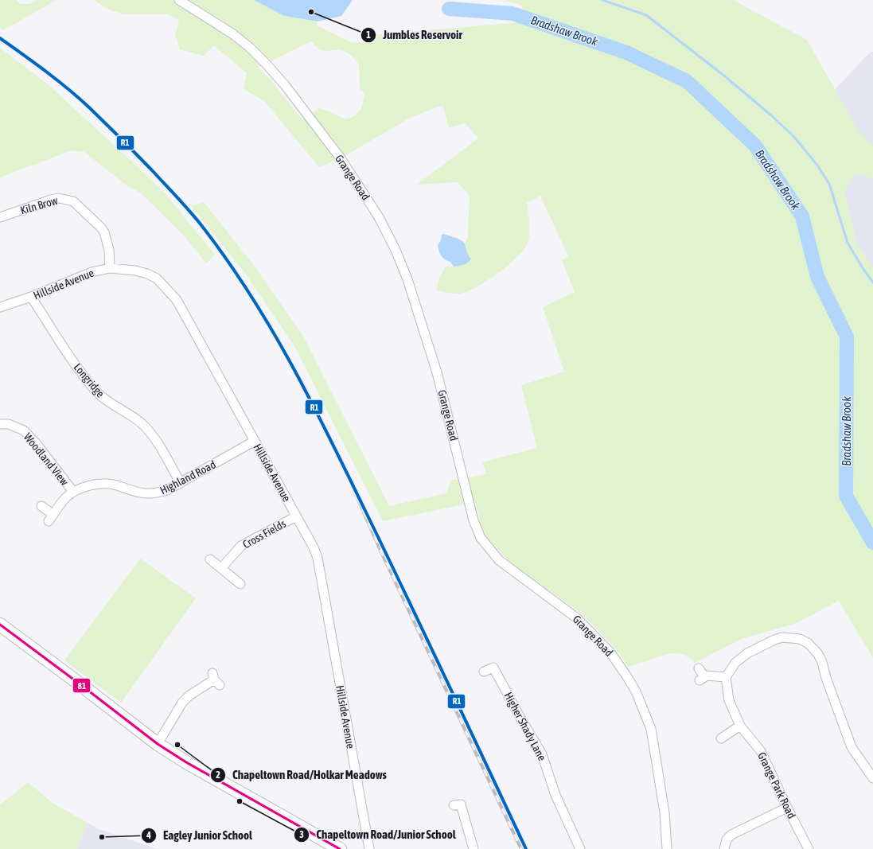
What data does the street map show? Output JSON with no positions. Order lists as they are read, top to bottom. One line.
{"streets":{"street":["Grange Road","Kiln Brow","Hillside Avenue","Longridge","Woodland View","Highland Road","Cross Fields","Higher Shady Lane","Grange Park Road"]},"crossings":[["Kiln Brow","Hillside Avenue"],["Hillside Avenue","Longridge"],["Hillside Avenue","Highland Road"],["Hillside Avenue","Cross Fields"],["Longridge","Highland Road"],["Woodland View","Highland Road"]],"water":["Bradshaw Brook"],"places":["Jumbles Reservoir","Chapeltown Road/Holkar Meadows","Chapeltown Road/Junior School","Eagley Junior School"],"lines":["transit line R1","transit line 81"]}
